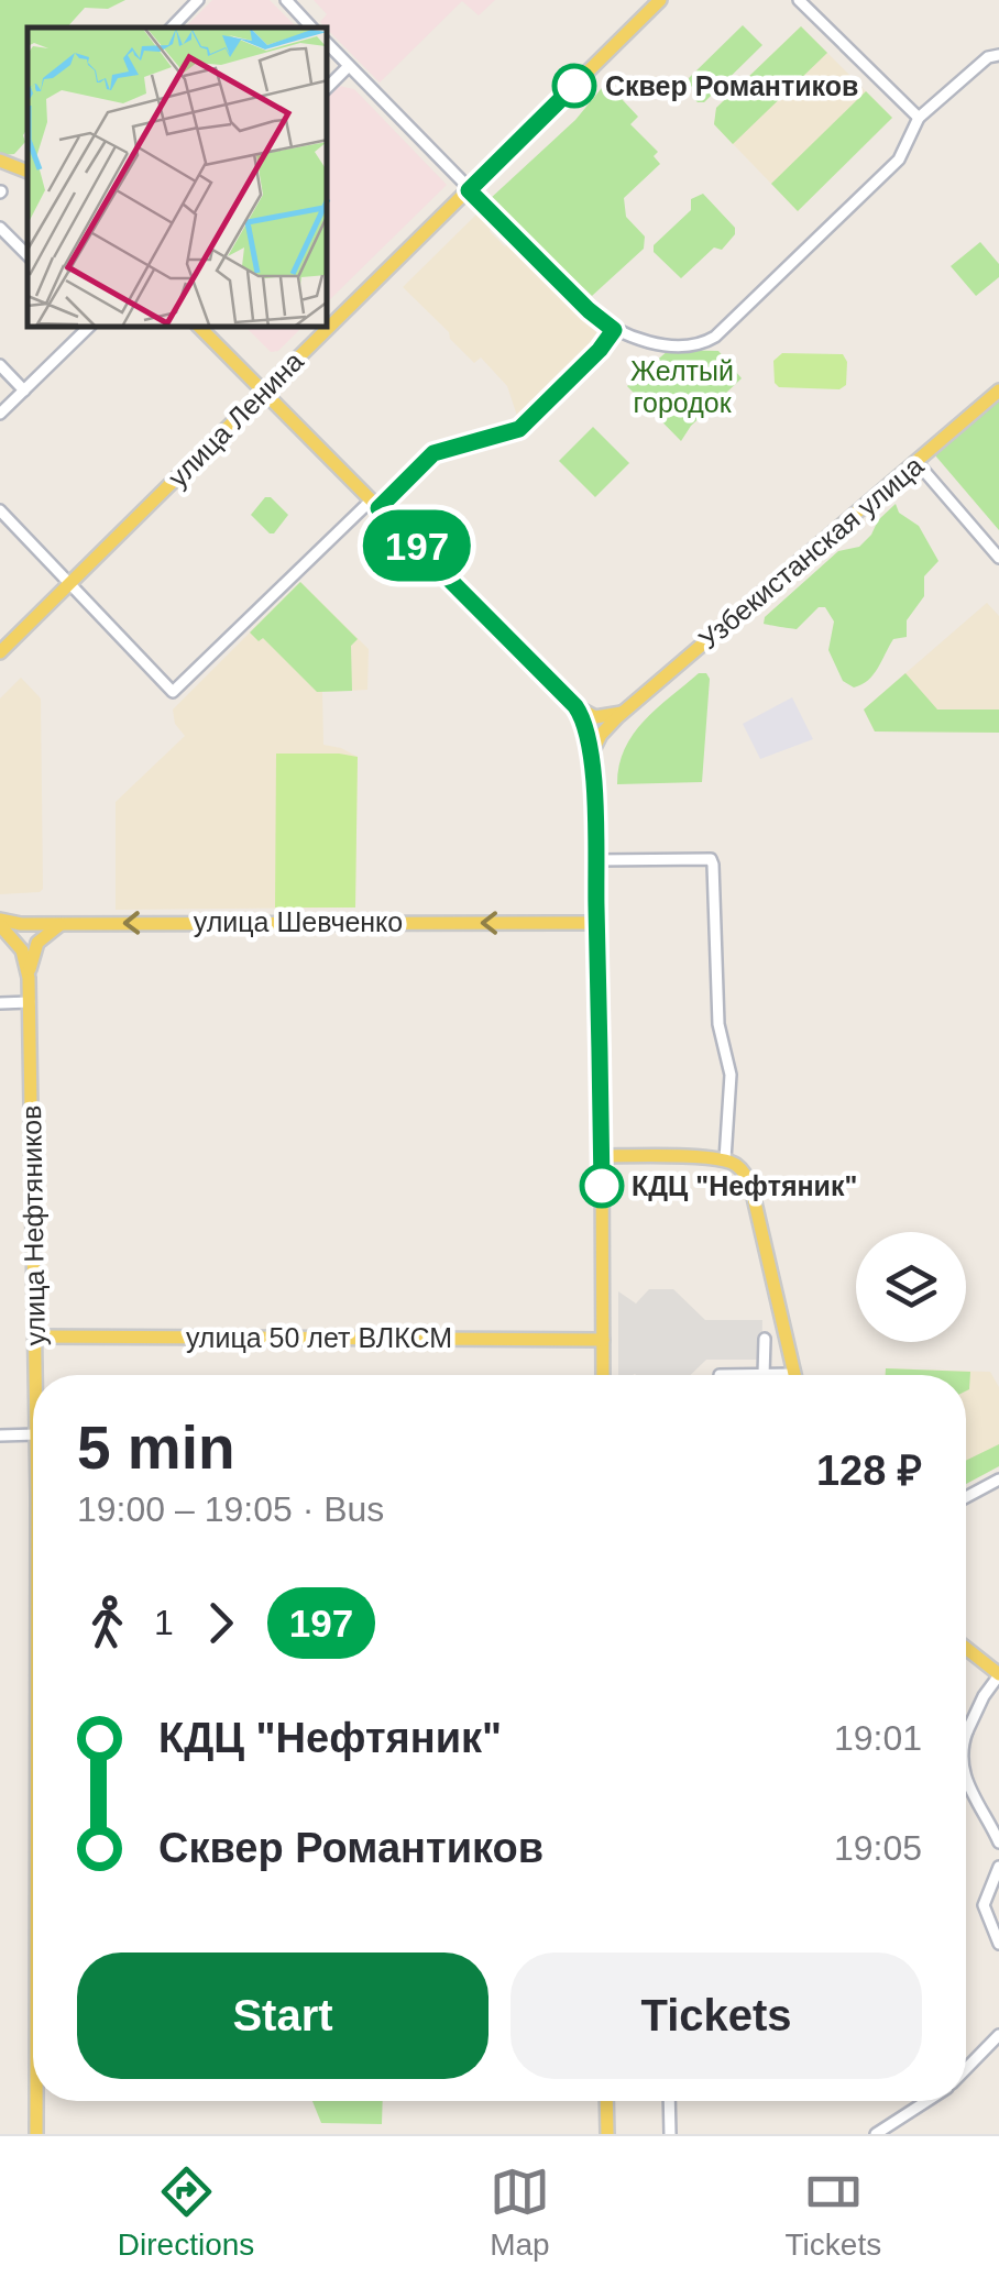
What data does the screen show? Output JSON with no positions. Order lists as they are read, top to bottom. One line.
{"streets":{"main road":["улица Ленина","Узбекистанская улица","улица Шевченко","улица Нефтяников","улица 50 лет ВЛКСМ"]},"crossings":[["улица Шевченко","улица Нефтяников"],["улица Нефтяников","улица 50 лет ВЛКСМ"]],"one_way":["улица Шевченко"],"parks":["Желтый городок"],"places":["Сквер Романтиков","КДЦ \"Нефтяник\""],"lines":["bus line 197"],"page":{"on_map":"197","heading":["5 min","19:00 – 19:05 · Bus","128 ₽"],"legs":["1","197"],"list":[{"name":"КДЦ \"Нефтяник\"","value":"19:01"},{"name":"Сквер Романтиков","value":"19:05"}],"buttons":["Start","Tickets"],"tabs":["Directions","Map","Tickets"]}}
